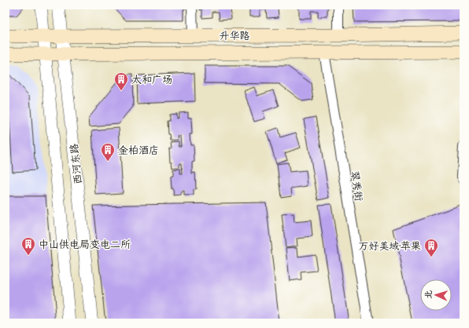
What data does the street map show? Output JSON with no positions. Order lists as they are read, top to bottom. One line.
{"streets":{"main road":["升华路"],"street":["西河东路","翠秀街"]},"crossings":[["升华路","西河东路"],["升华路","翠秀街"]],"places":{"building":["太和广场","金柏酒店","中山供电局变电二所","万好美域·苹果"]},"north":"left"}
